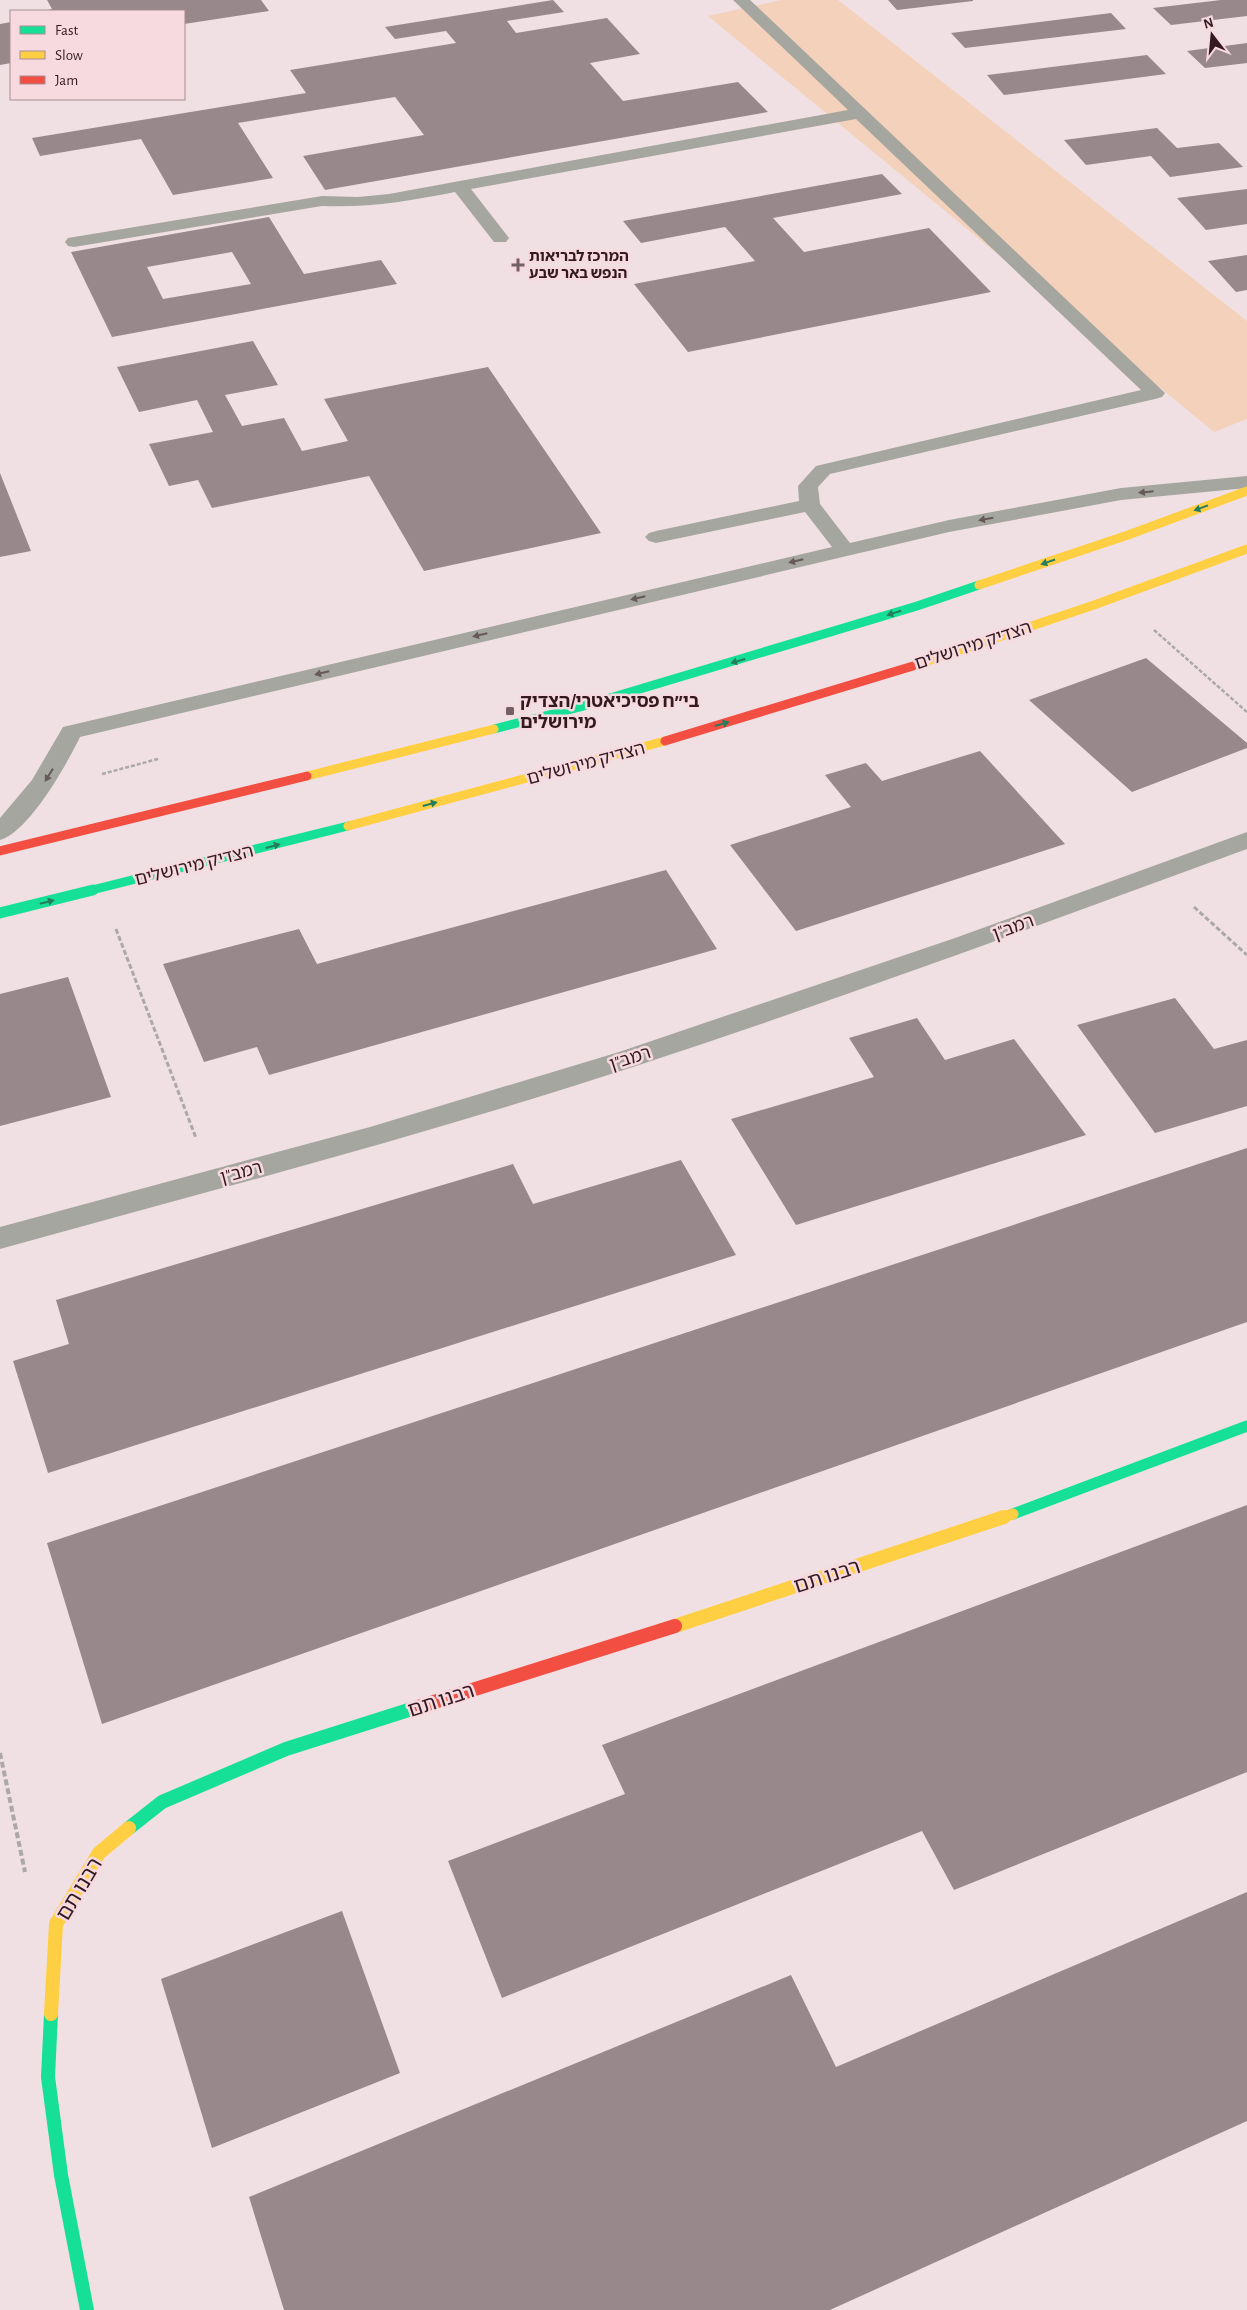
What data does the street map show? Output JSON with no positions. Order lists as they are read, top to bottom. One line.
{"streets":{"main road":["הצדיק מירושלים","רבנו תם"],"street":["רמב\"ן"]},"places":{"health":["המרכז לבריאות הנפש באר שבע"],"transit":["בי״ח פסיכיאטרי/הצדיק מירושלים"]},"legend":["Fast","Slow","Jam"],"north":"top"}
